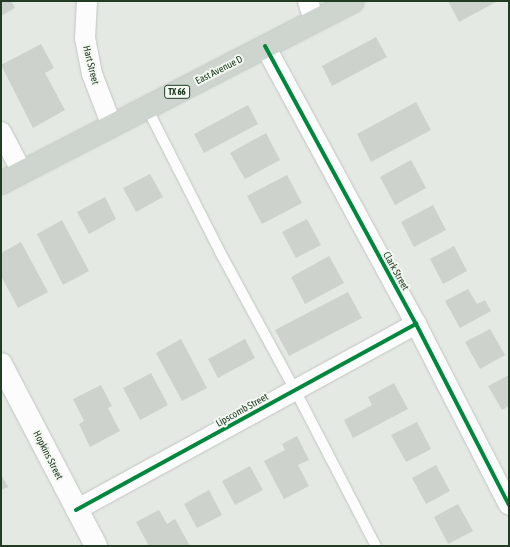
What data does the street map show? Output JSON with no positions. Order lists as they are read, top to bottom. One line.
{"streets":{"main road":["East Avenue D","TX 66"],"street":["Hart Street","Clark Street","Lipscomb Street","Hopkins Street"]},"crossings":[["Hart Street","East Avenue D"],["East Avenue D","Clark Street"],["Clark Street","Lipscomb Street"],["Lipscomb Street","Hopkins Street"]]}
